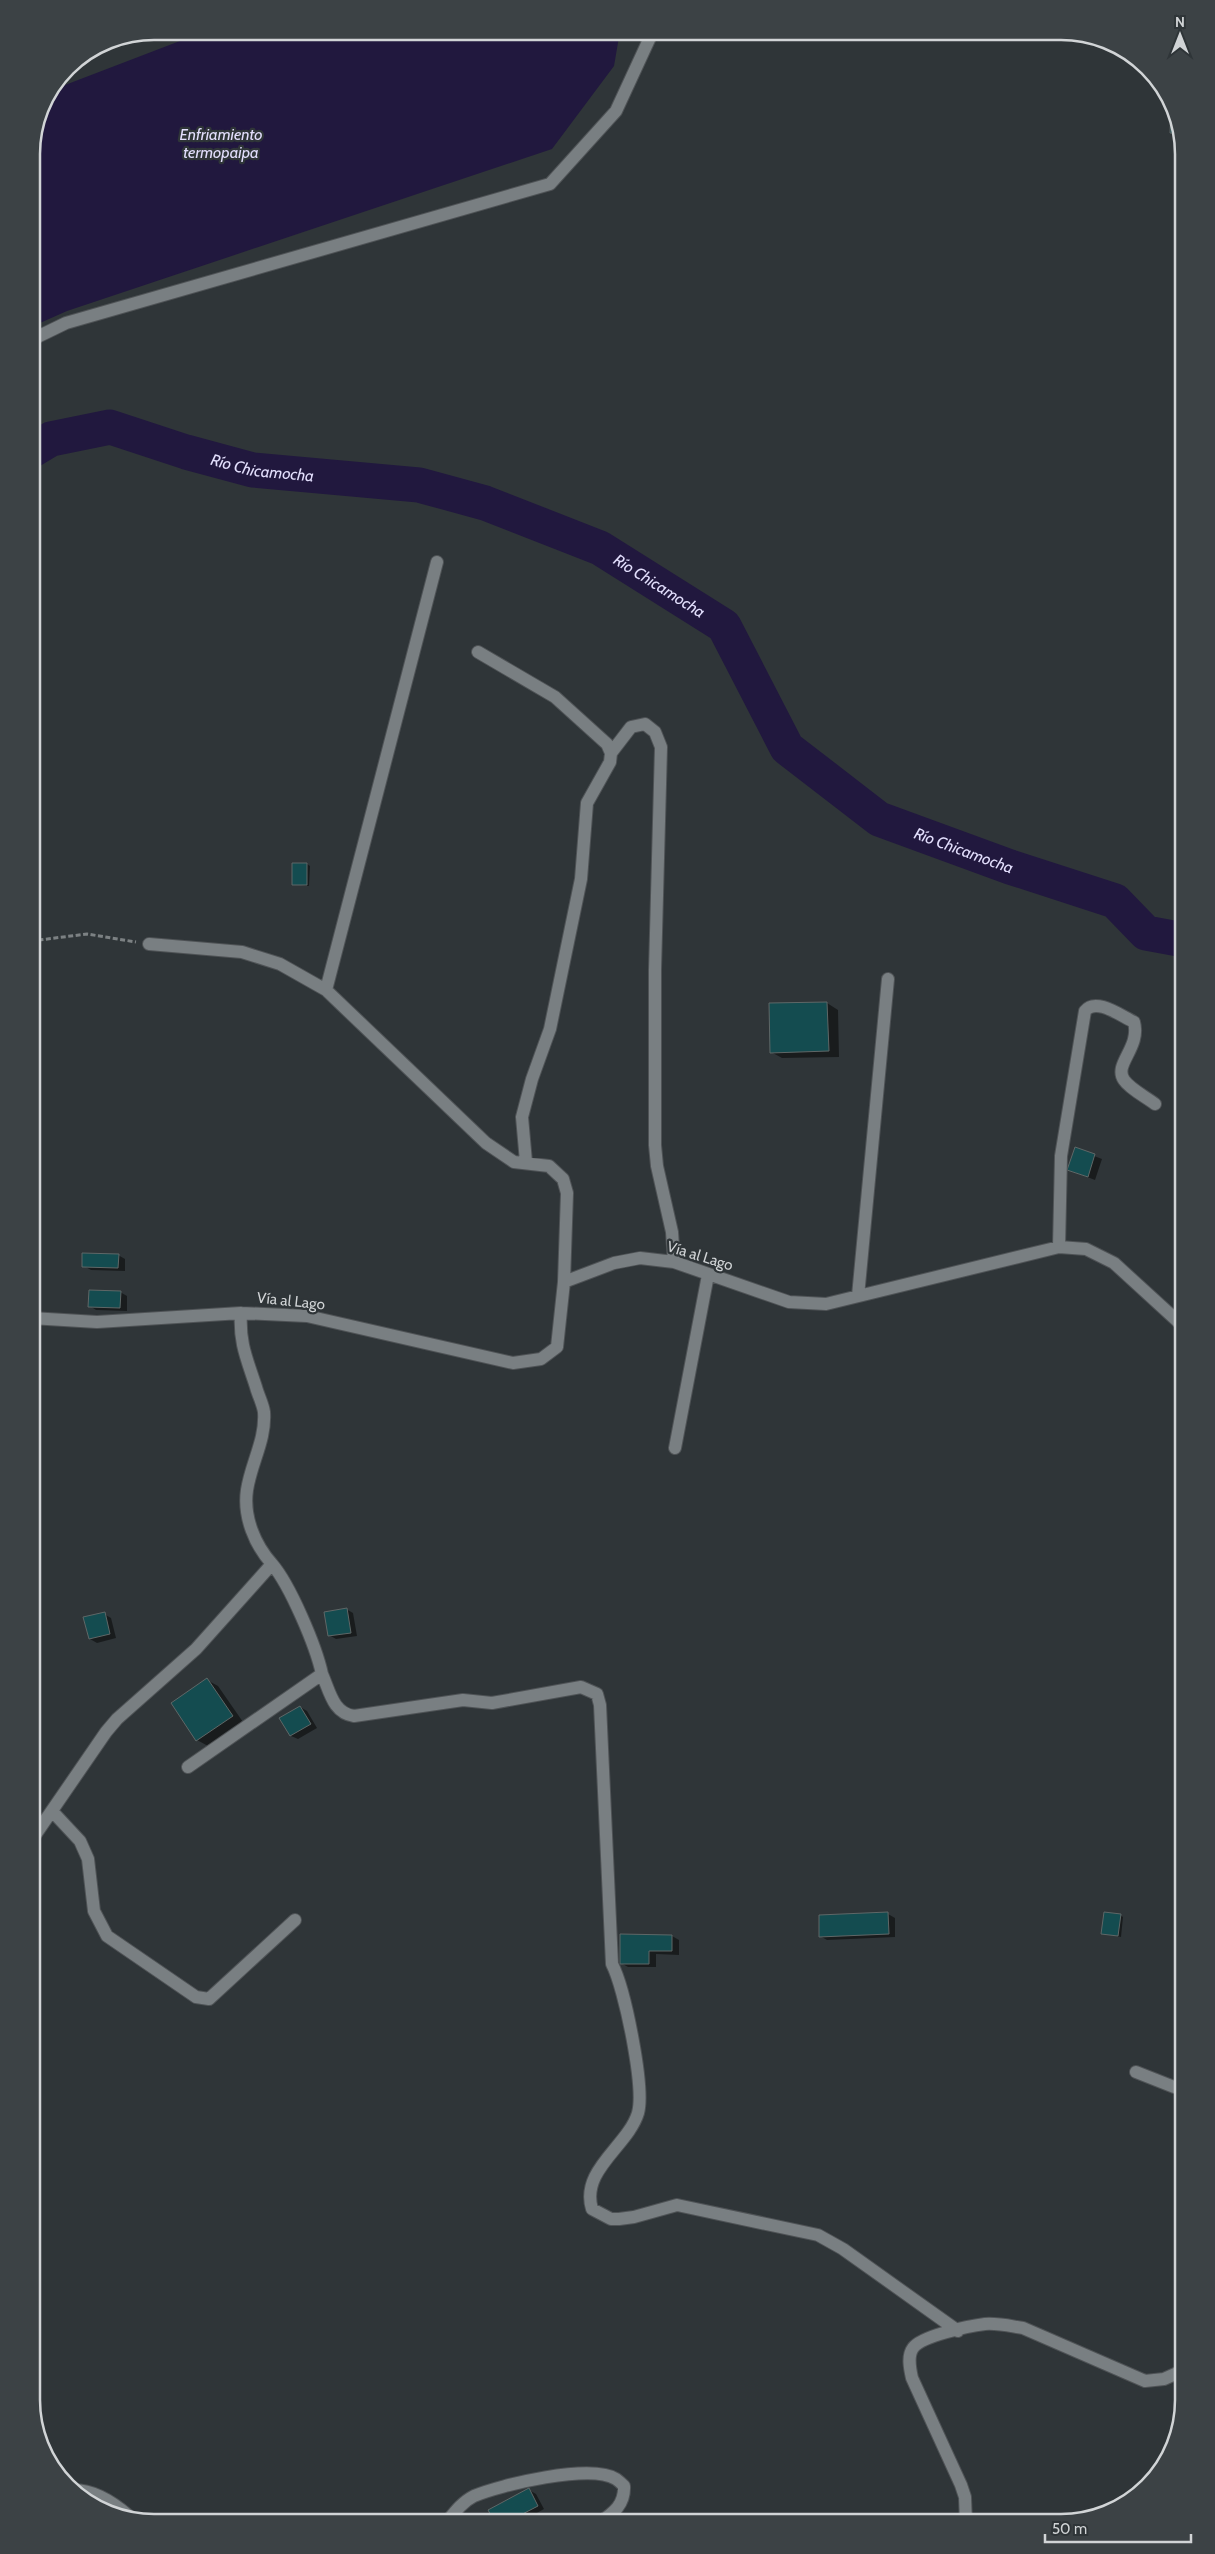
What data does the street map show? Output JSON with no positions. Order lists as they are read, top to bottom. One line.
{"streets":{"street":["Vía al Lago"]},"water":["Enfriamiento termopaipa","Río Chicamocha"],"scale_bar":"50 m","north":"top"}
